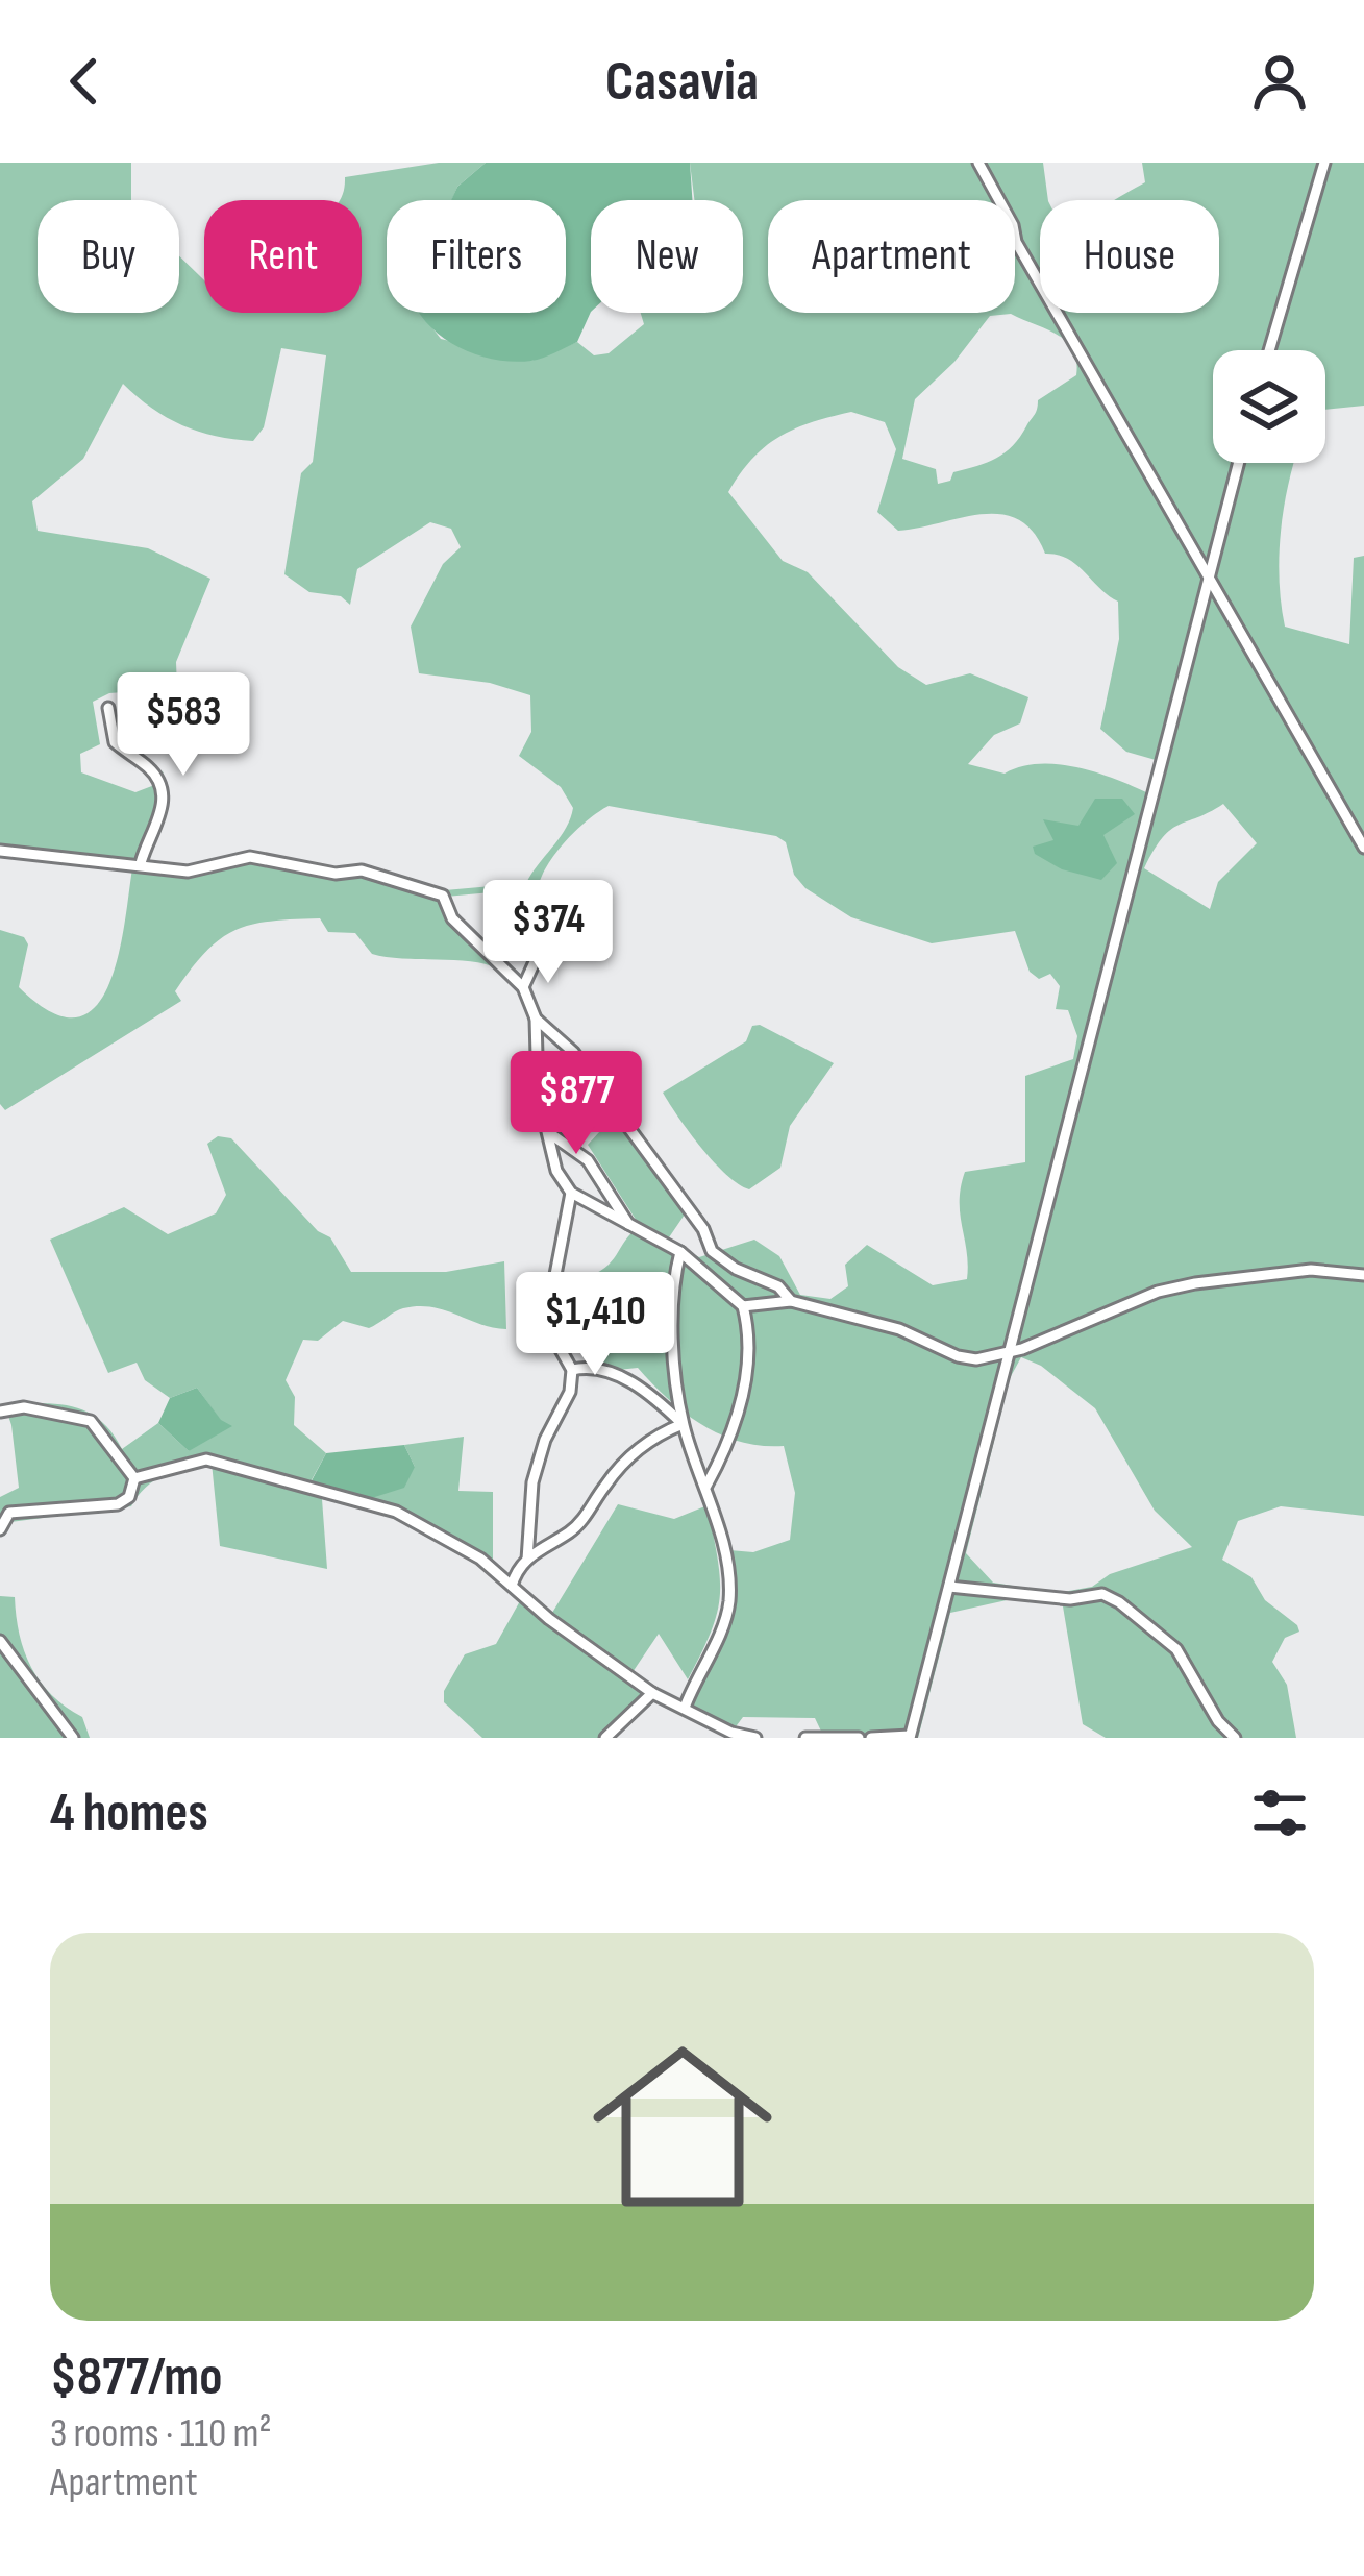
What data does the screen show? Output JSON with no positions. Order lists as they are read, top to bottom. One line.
{"page":{"header":"Casavia","chip":["Buy","Rent","Filters","New","Apartment","House"],"price":["$583","$374","$877","$1,410"],"heading":"4 homes","list":[{"name":"$877/mo","note":"3 rooms · 110 m² · Apartment"}]}}
